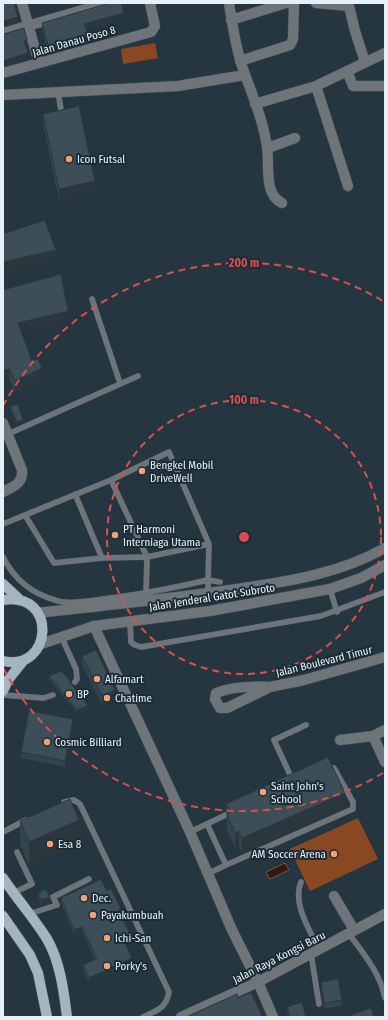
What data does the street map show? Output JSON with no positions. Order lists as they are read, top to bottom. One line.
{"streets":{"street":["Jalan Danau Poso 8","Jalan Jenderal Gatot Subroto","Jalan Boulevard Timur","Jalan Raya Kongsi Baru"]},"places":["Icon Futsal","Bengkel Mobil DriveWell","PT Harmoni Interniaga Utama","Alfamart","BP","Chatime","Cosmic Billiard","Saint John's School","Esa 8","AM Soccer Arena","Dec.","Payakumbuah","Ichi-San","Porky's"],"rings":["200 m","100 m"]}
